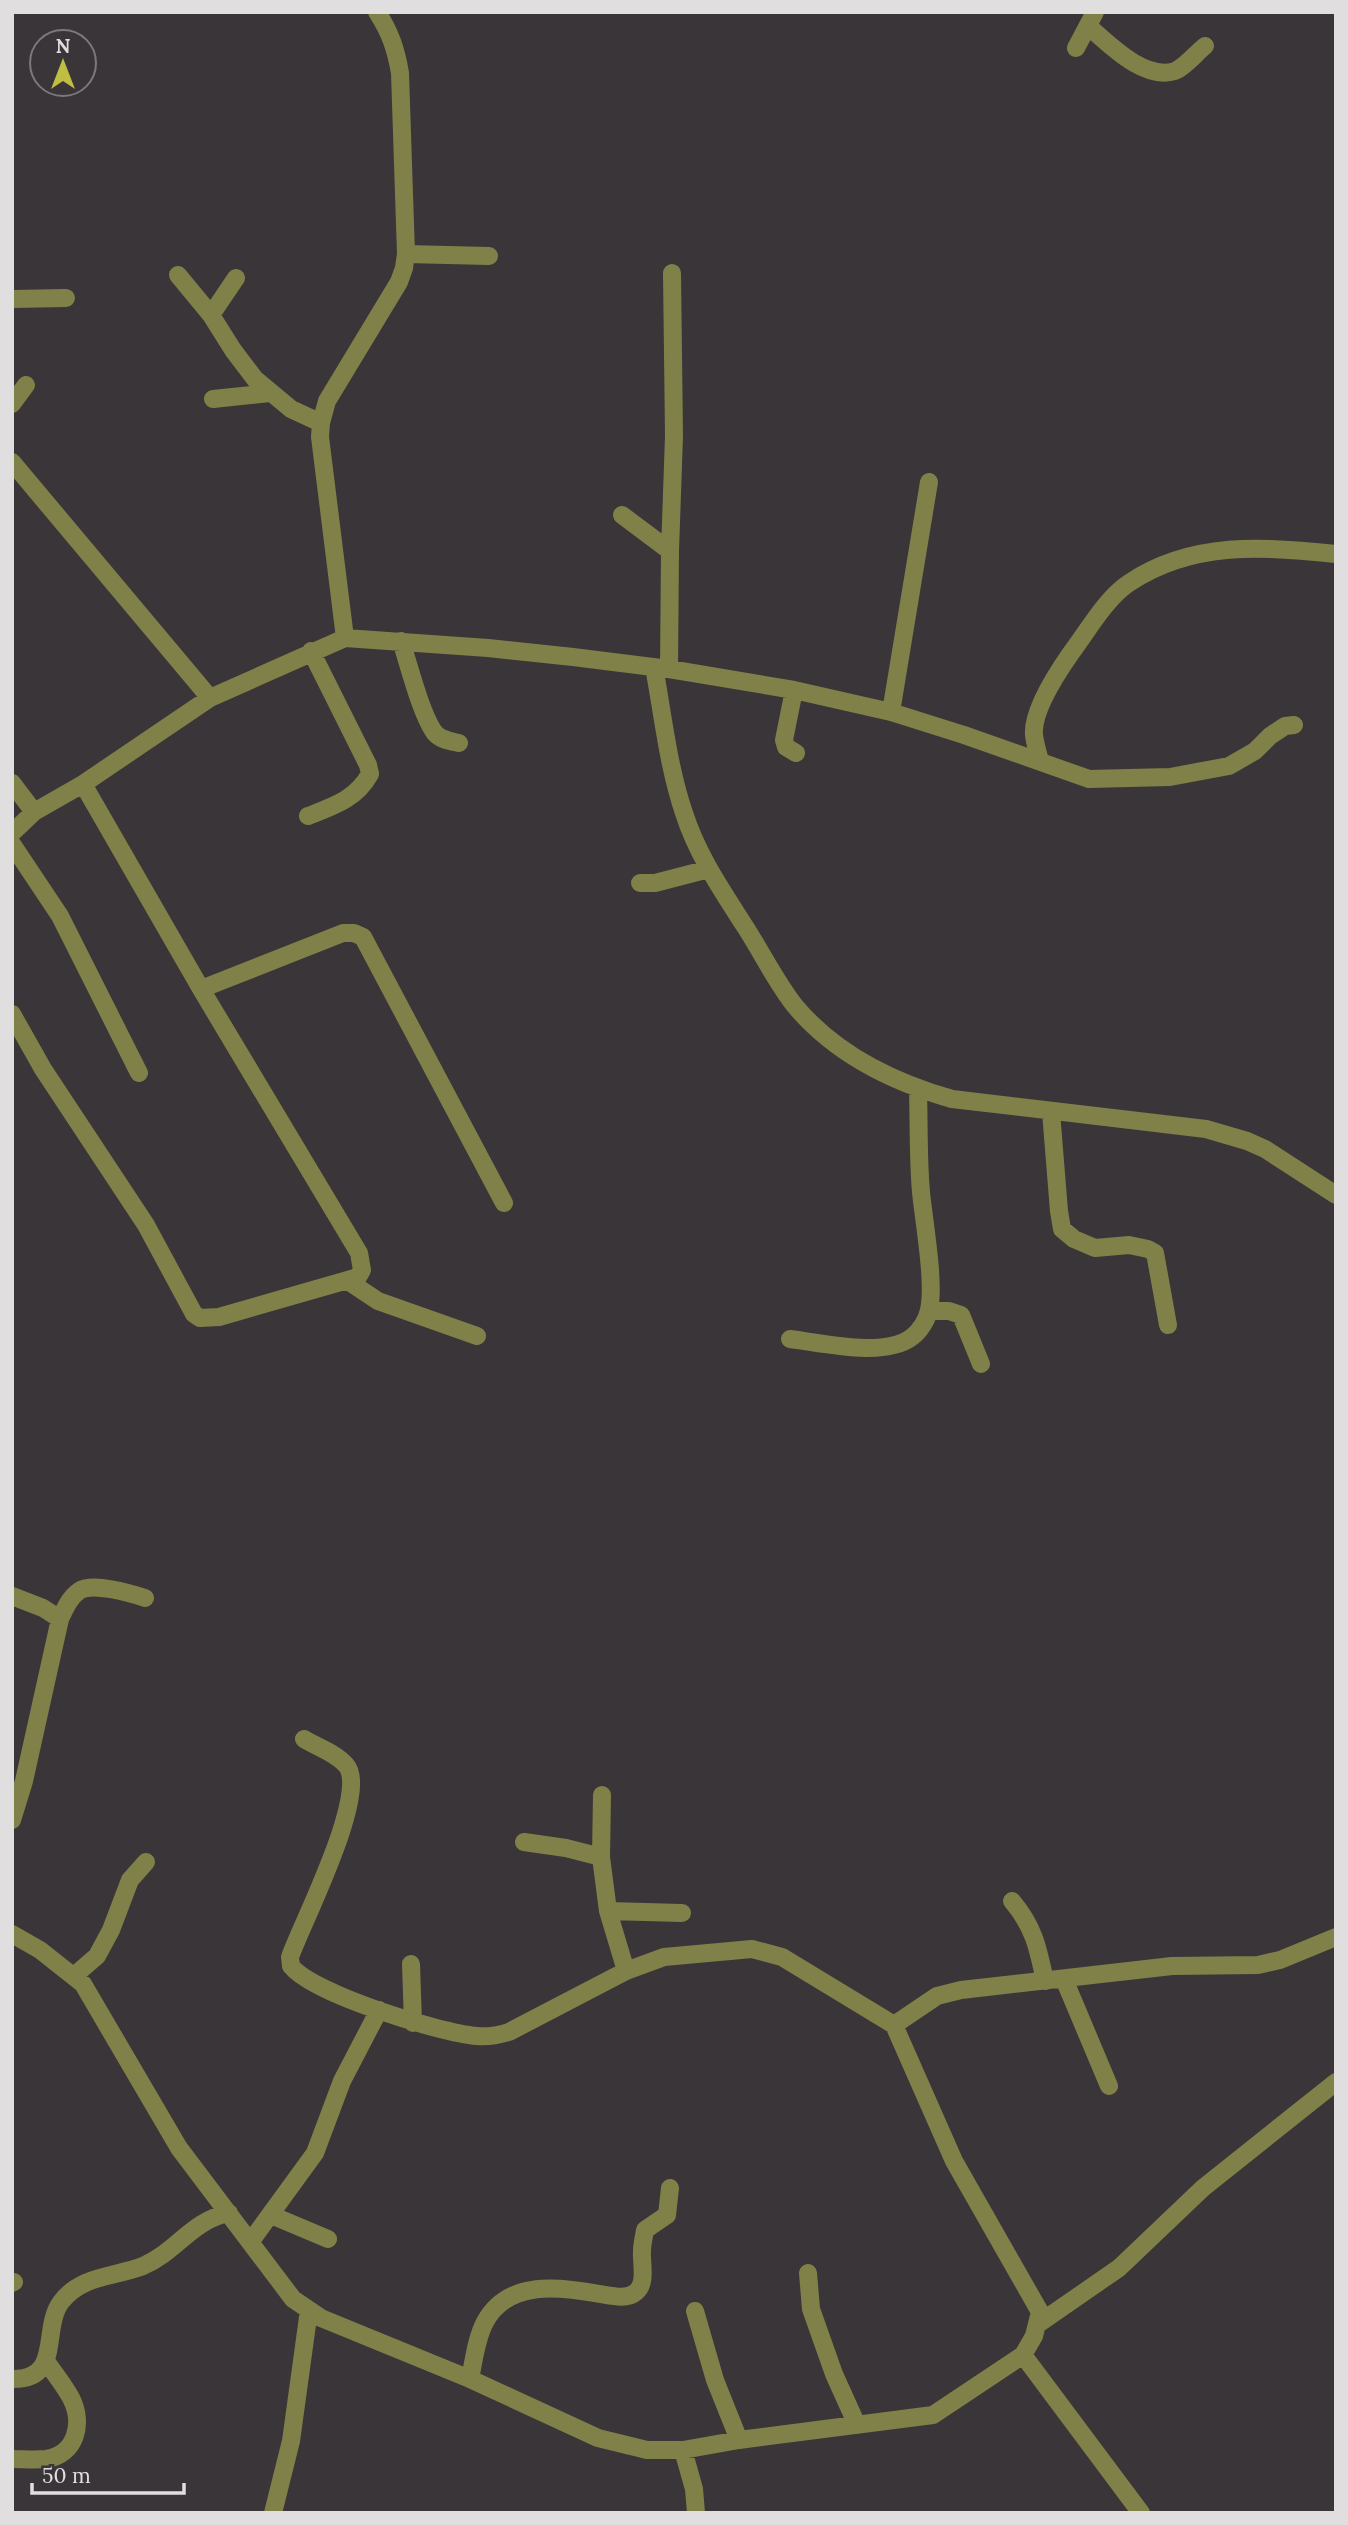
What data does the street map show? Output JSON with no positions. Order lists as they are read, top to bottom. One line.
{"scale_bar":"50 m","north":"top"}
